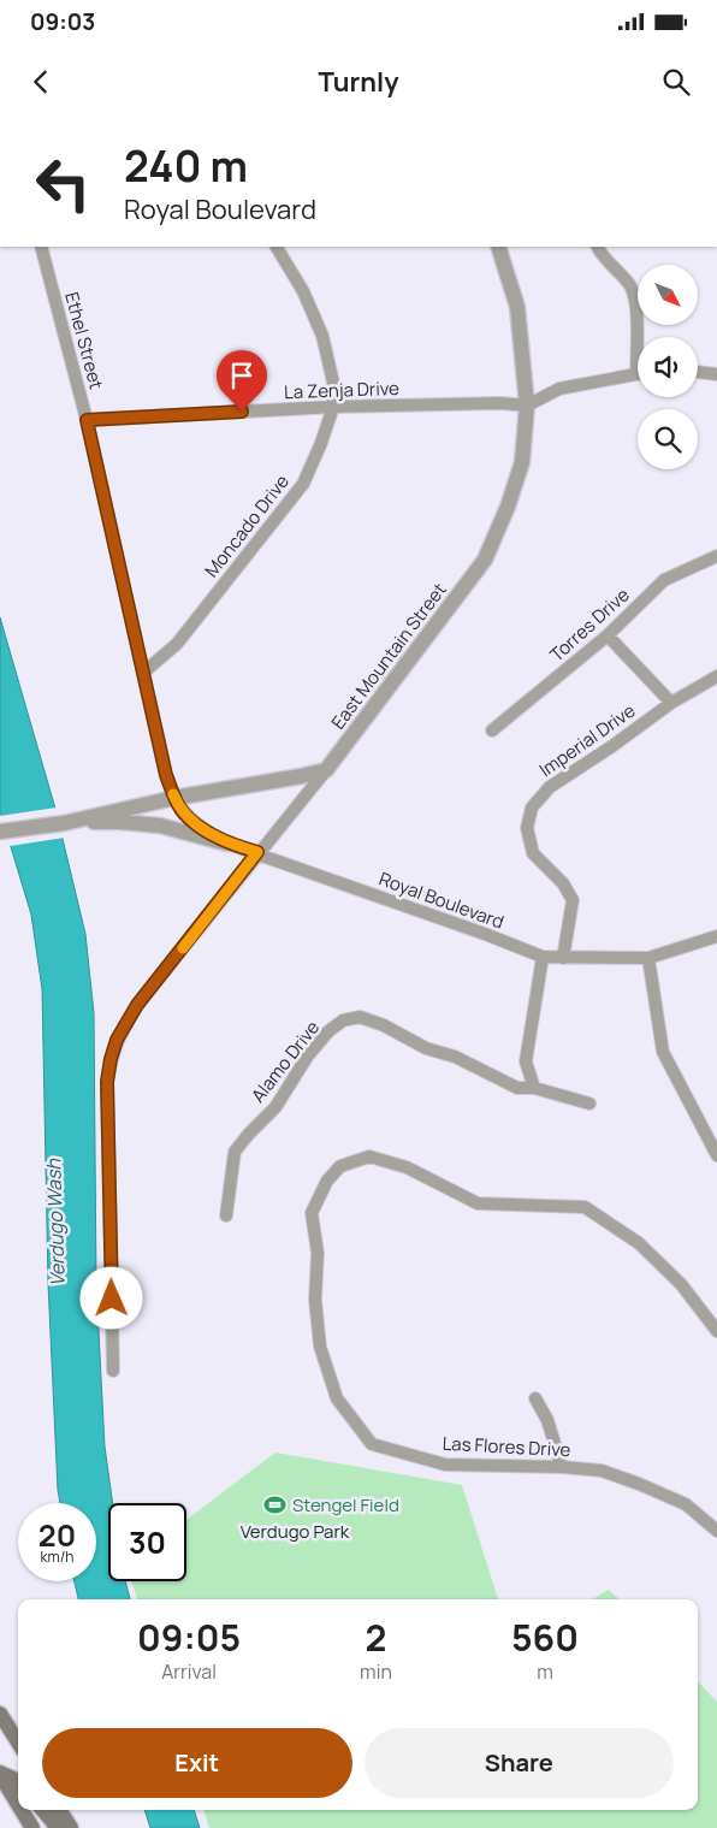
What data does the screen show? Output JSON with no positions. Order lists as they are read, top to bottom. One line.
{"streets":{"street":["Ethel Street","La Zenja Drive","Moncado Drive","Torres Drive","East Mountain Street","Imperial Drive","Royal Boulevard","Alamo Drive","Las Flores Drive"]},"crossings":[["Ethel Street","La Zenja Drive"],["Ethel Street","Moncado Drive"],["Ethel Street","Royal Boulevard"],["La Zenja Drive","Moncado Drive"],["La Zenja Drive","East Mountain Street"],["Imperial Drive","Royal Boulevard"]],"water":["Verdugo Wash"],"parks":["Verdugo Park"],"places":{"sports":["Stengel Field"]},"north":"bottom right","page":{"status":"09:03","header":"Turnly","turn":["240 m","Royal Boulevard"],"speed":"20 km/h","limit":"30","eta":["09:05","Arrival","2","min","560","m"],"buttons":["Exit","Share"]}}
